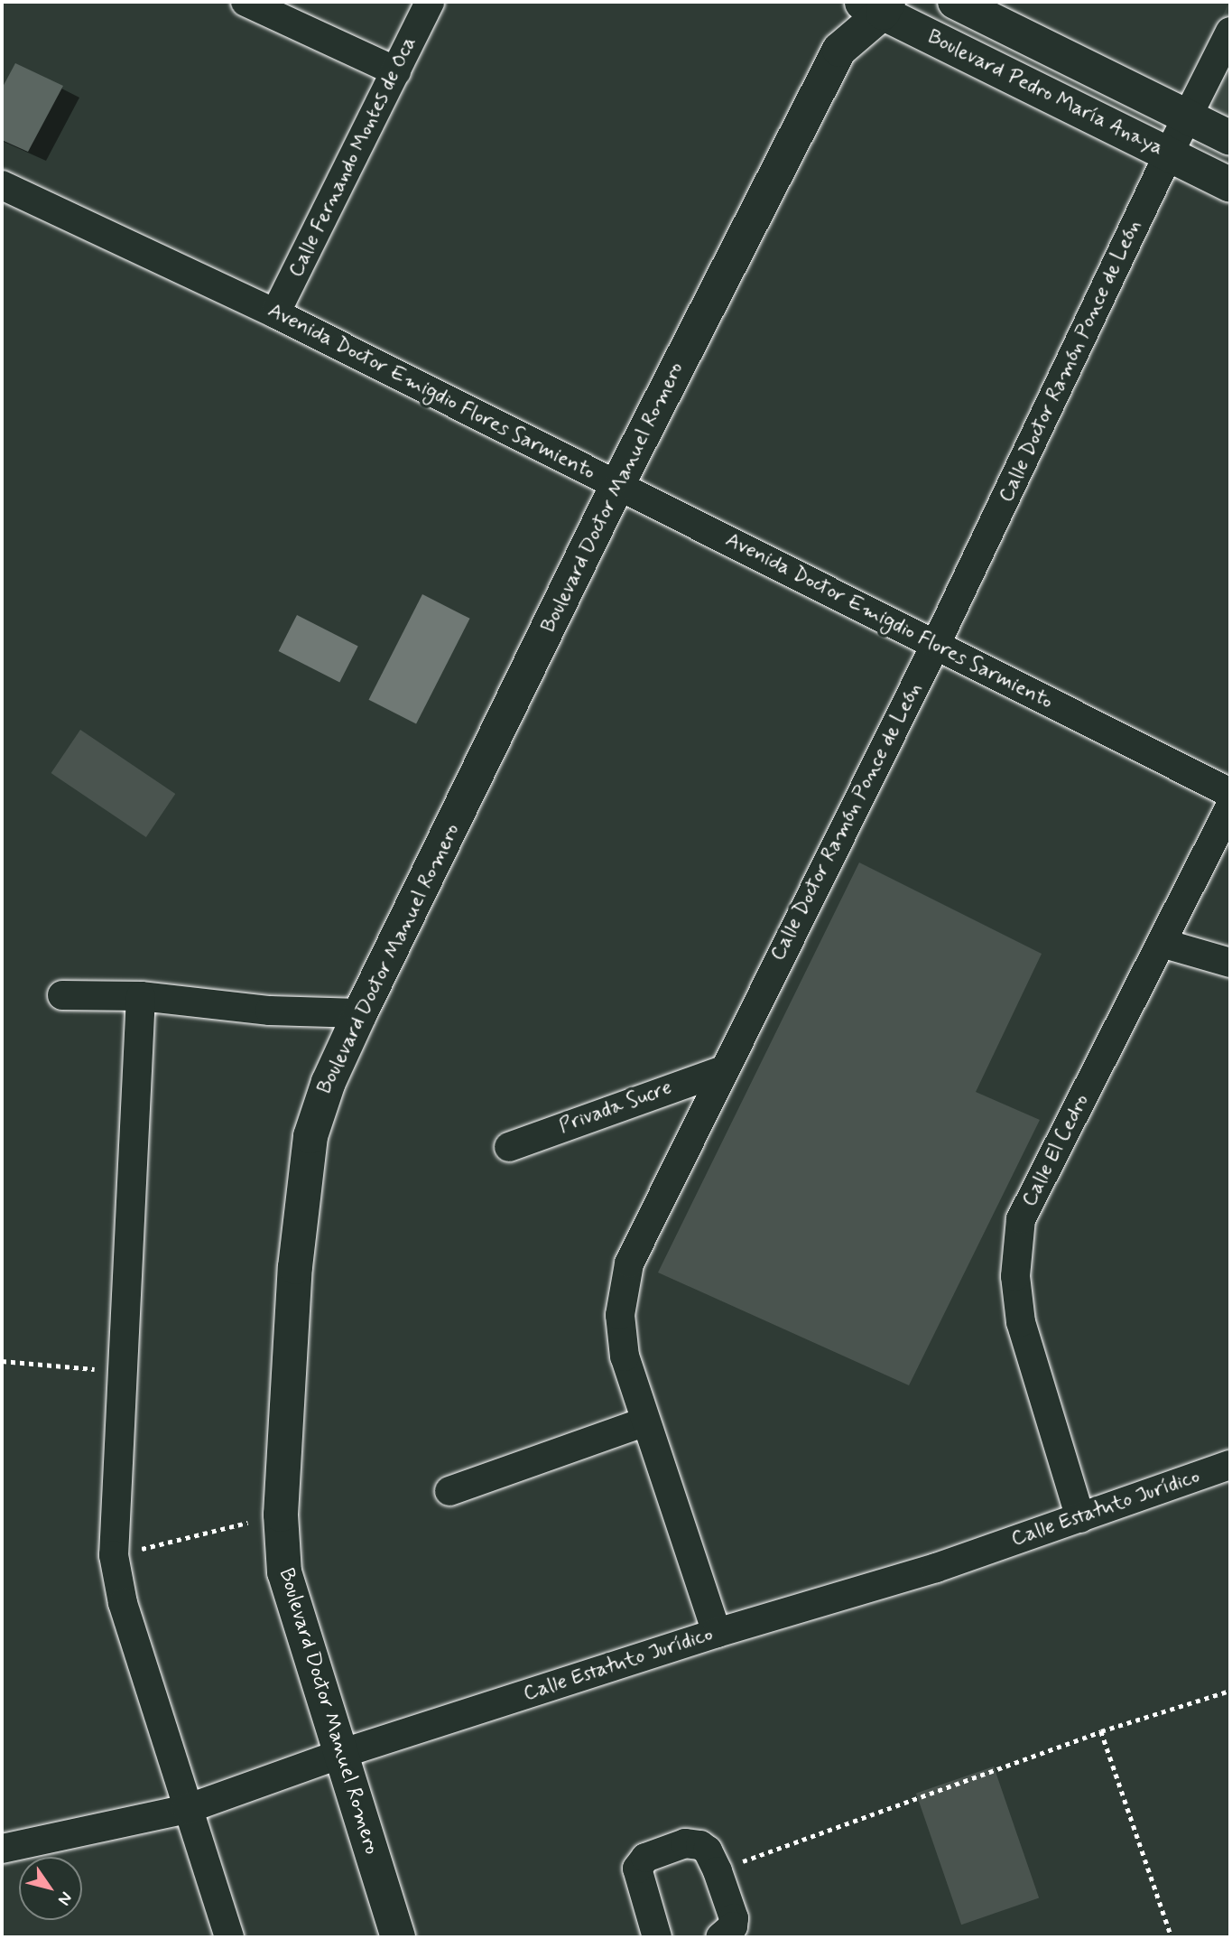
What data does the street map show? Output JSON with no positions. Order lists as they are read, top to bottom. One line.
{"streets":{"street":["Boulevard Pedro María Anaya","Calle Fernando Montes de Oca","Calle Doctor Ramón Ponce de León","Avenida Doctor Emigdio Flores Sarmiento","Boulevard Doctor Manuel Romero","Privada Sucre","Calle El Cedro","Calle Estatuto Jurídico"]},"crossings":[["Boulevard Pedro María Anaya","Calle Doctor Ramón Ponce de León"],["Boulevard Pedro María Anaya","Boulevard Doctor Manuel Romero"],["Calle Fernando Montes de Oca","Avenida Doctor Emigdio Flores Sarmiento"],["Calle Doctor Ramón Ponce de León","Avenida Doctor Emigdio Flores Sarmiento"],["Calle Doctor Ramón Ponce de León","Privada Sucre"],["Calle Doctor Ramón Ponce de León","Calle Estatuto Jurídico"],["Avenida Doctor Emigdio Flores Sarmiento","Boulevard Doctor Manuel Romero"],["Boulevard Doctor Manuel Romero","Calle Estatuto Jurídico"],["Calle El Cedro","Calle Estatuto Jurídico"]],"north":"bottom right"}
